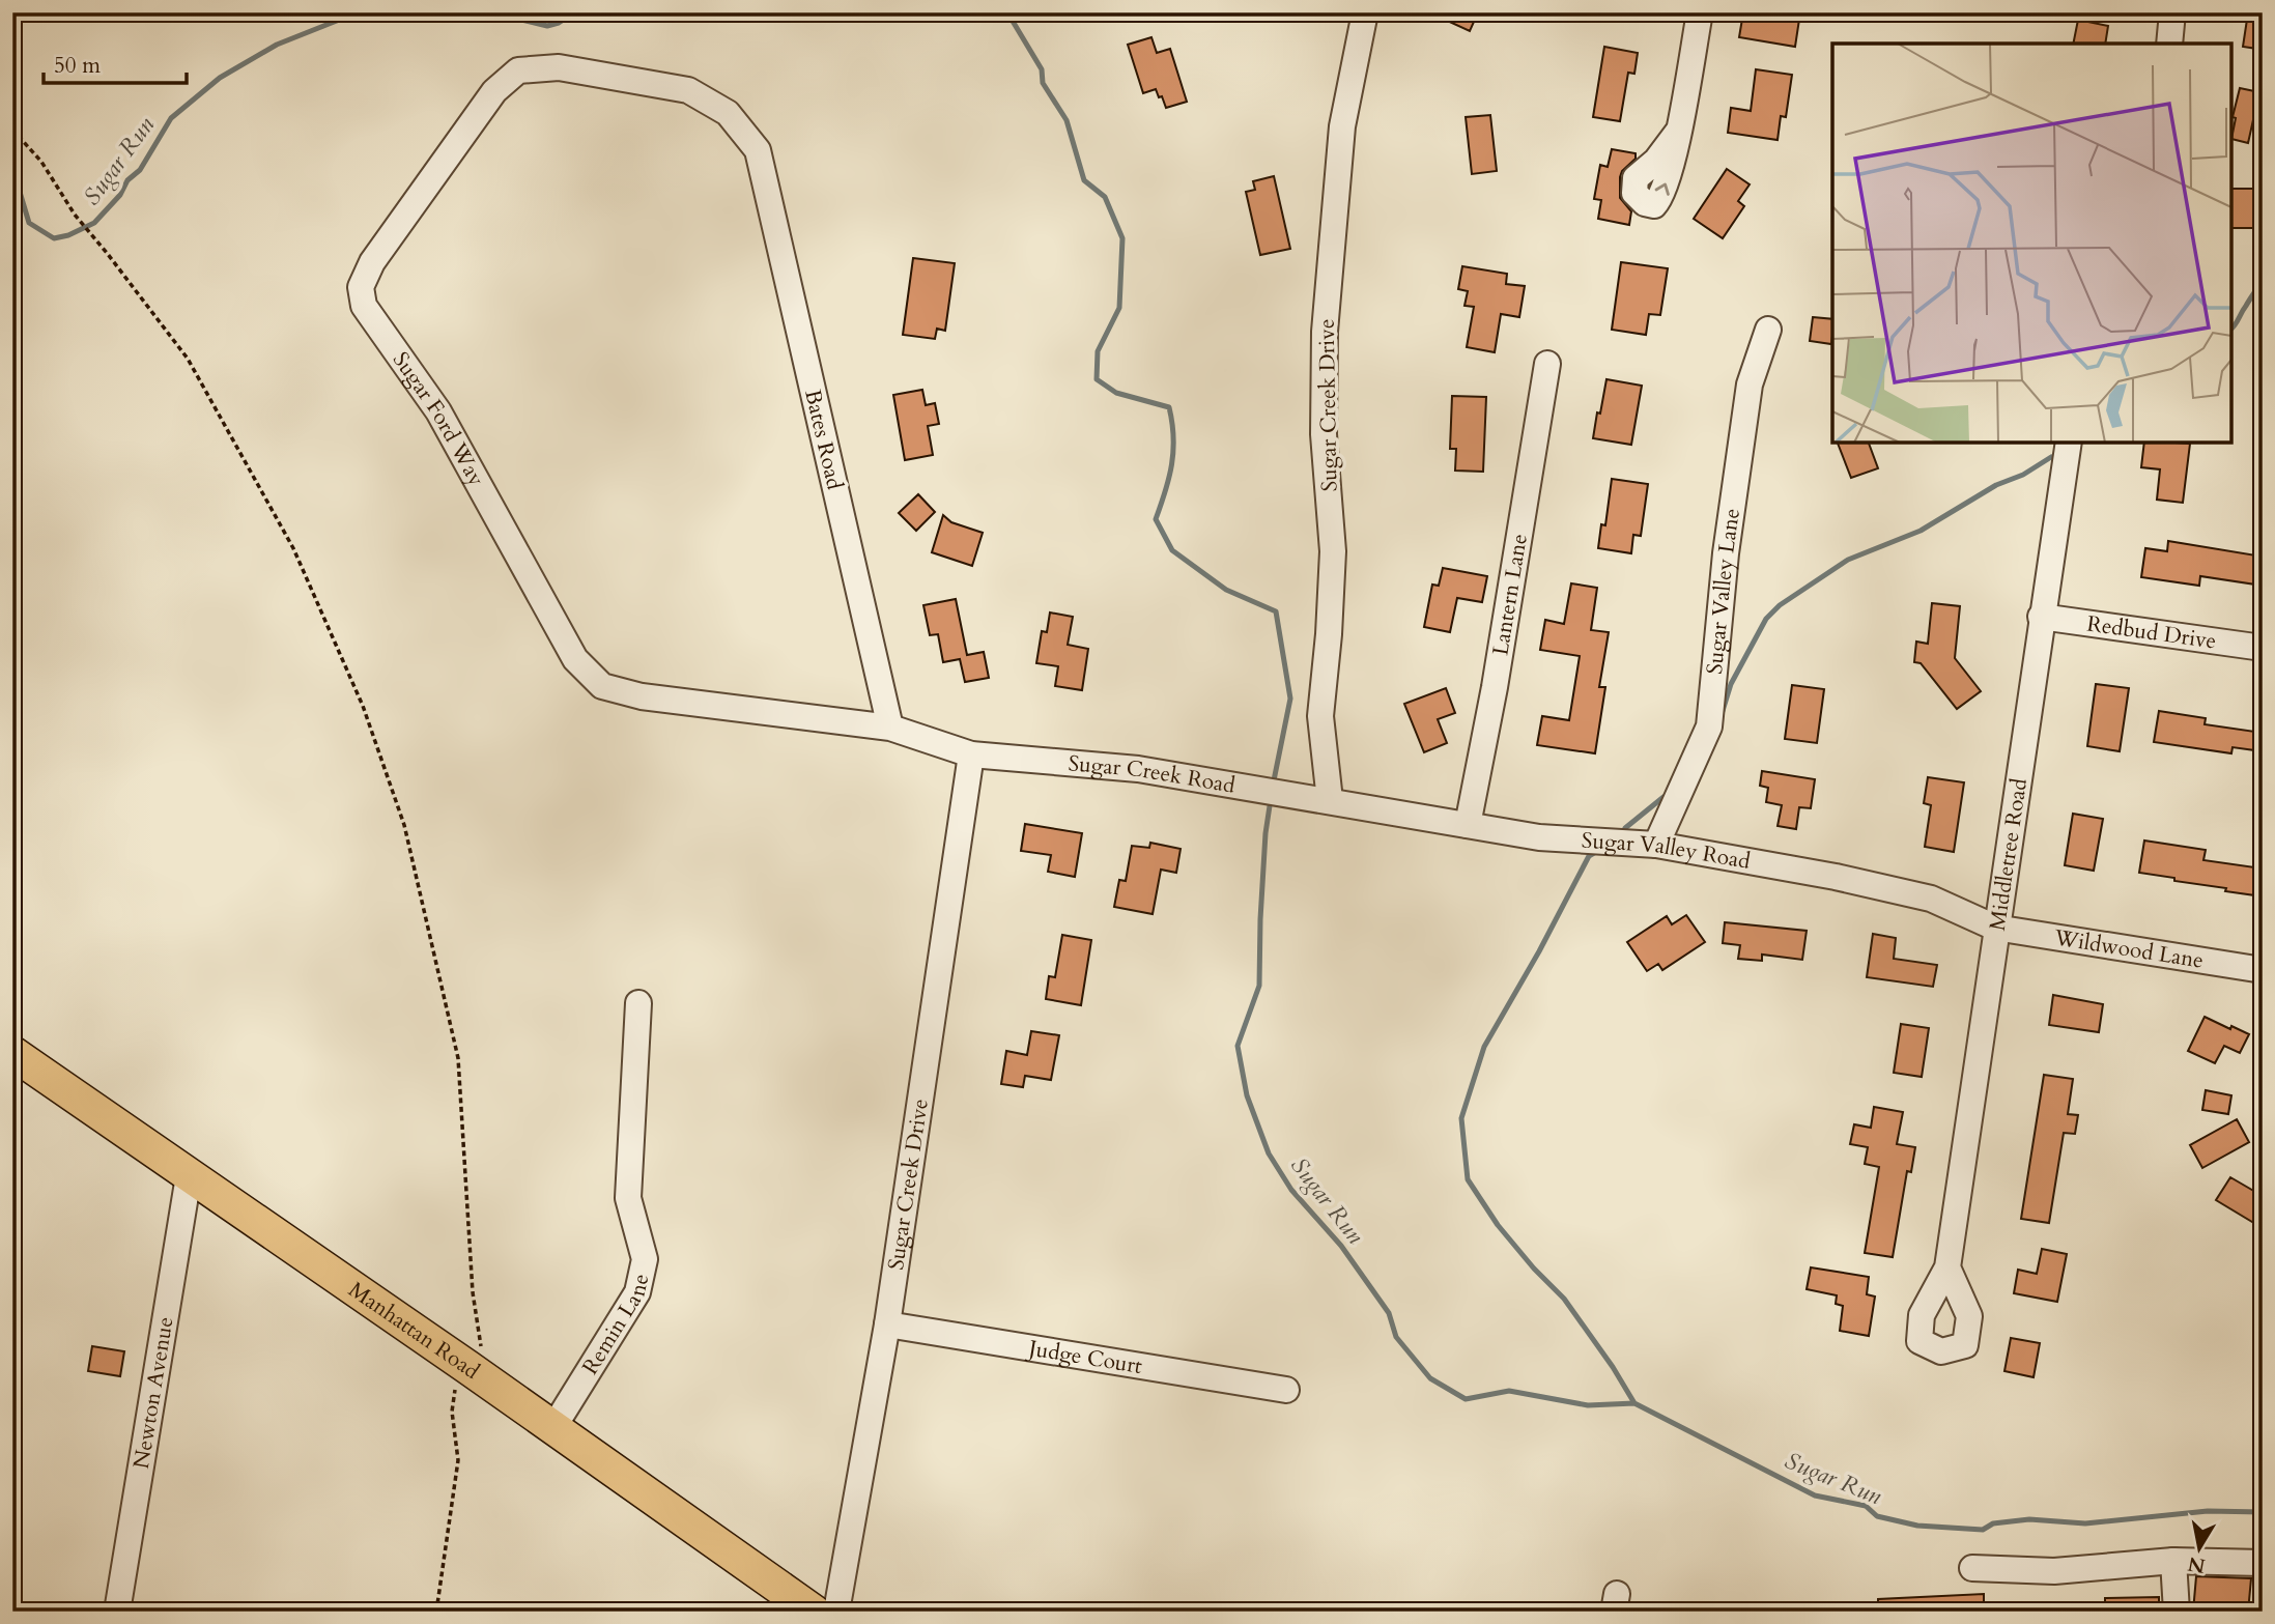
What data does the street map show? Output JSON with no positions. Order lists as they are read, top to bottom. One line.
{"streets":{"main road":["Manhattan Road"],"street":["Sugar Creek Drive","Sugar Ford Way","Bates Road","Sugar Valley Lane","Lantern Lane","Redbud Drive","Sugar Creek Road","Sugar Valley Road","Middletree Road","Wildwood Lane","Remin Lane","Judge Court","Newton Avenue"]},"crossings":[["Sugar Creek Drive","Sugar Ford Way"],["Sugar Creek Drive","Sugar Creek Road"],["Sugar Creek Drive","Sugar Valley Road"],["Sugar Creek Drive","Judge Court"],["Sugar Ford Way","Bates Road"],["Sugar Ford Way","Sugar Creek Road"],["Sugar Valley Lane","Sugar Valley Road"],["Lantern Lane","Sugar Valley Road"],["Redbud Drive","Middletree Road"],["Sugar Creek Road","Sugar Valley Road"],["Sugar Valley Road","Middletree Road"],["Sugar Valley Road","Wildwood Lane"],["Middletree Road","Wildwood Lane"],["Remin Lane","Manhattan Road"],["Manhattan Road","Newton Avenue"]],"water":["Sugar Run"],"scale_bar":"50 m","north":"bottom"}
